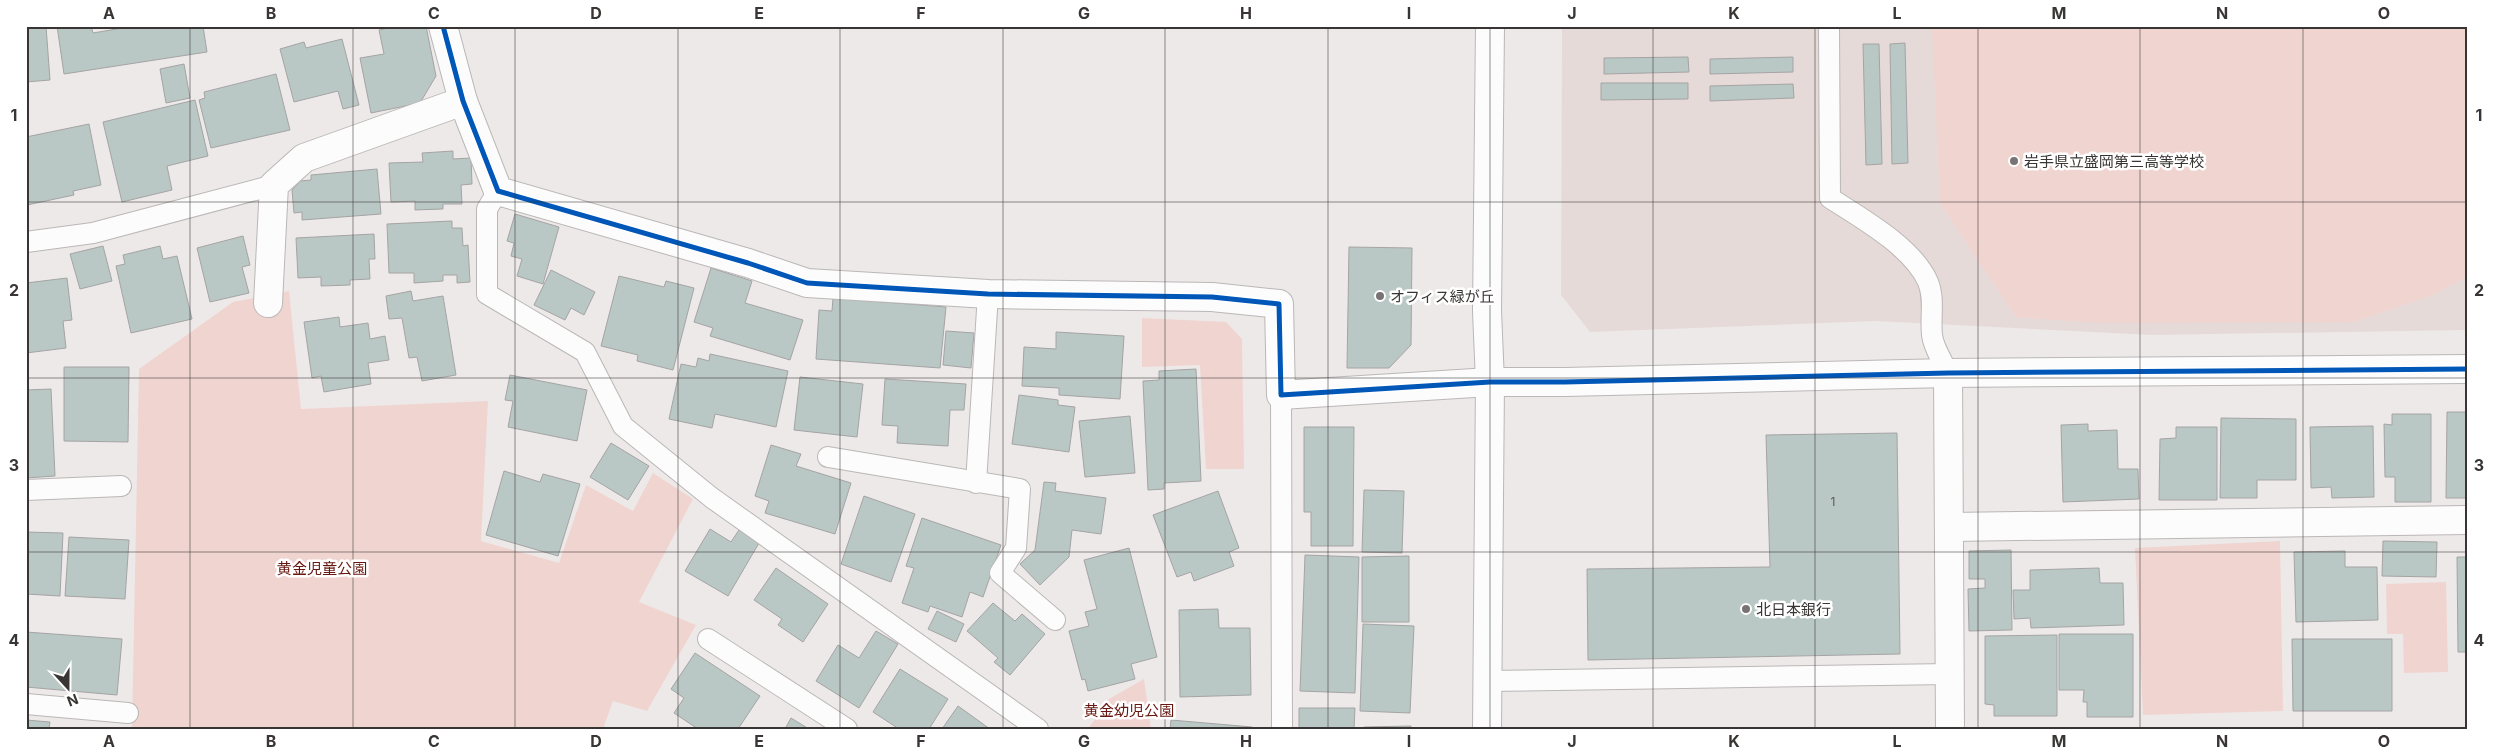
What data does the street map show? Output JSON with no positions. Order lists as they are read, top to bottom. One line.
{"parks":["黄金児童公園","黄金幼児公園"],"places":["岩手県立盛岡第三高等学校","オフィス緑が丘","北日本銀行"],"house_numbers":["1"],"north":"bottom","grid":{"columns":["A","B","C","D","E","F","G","H","I","J","K","L","M","N","O"],"rows":["1","2","3","4"]}}
